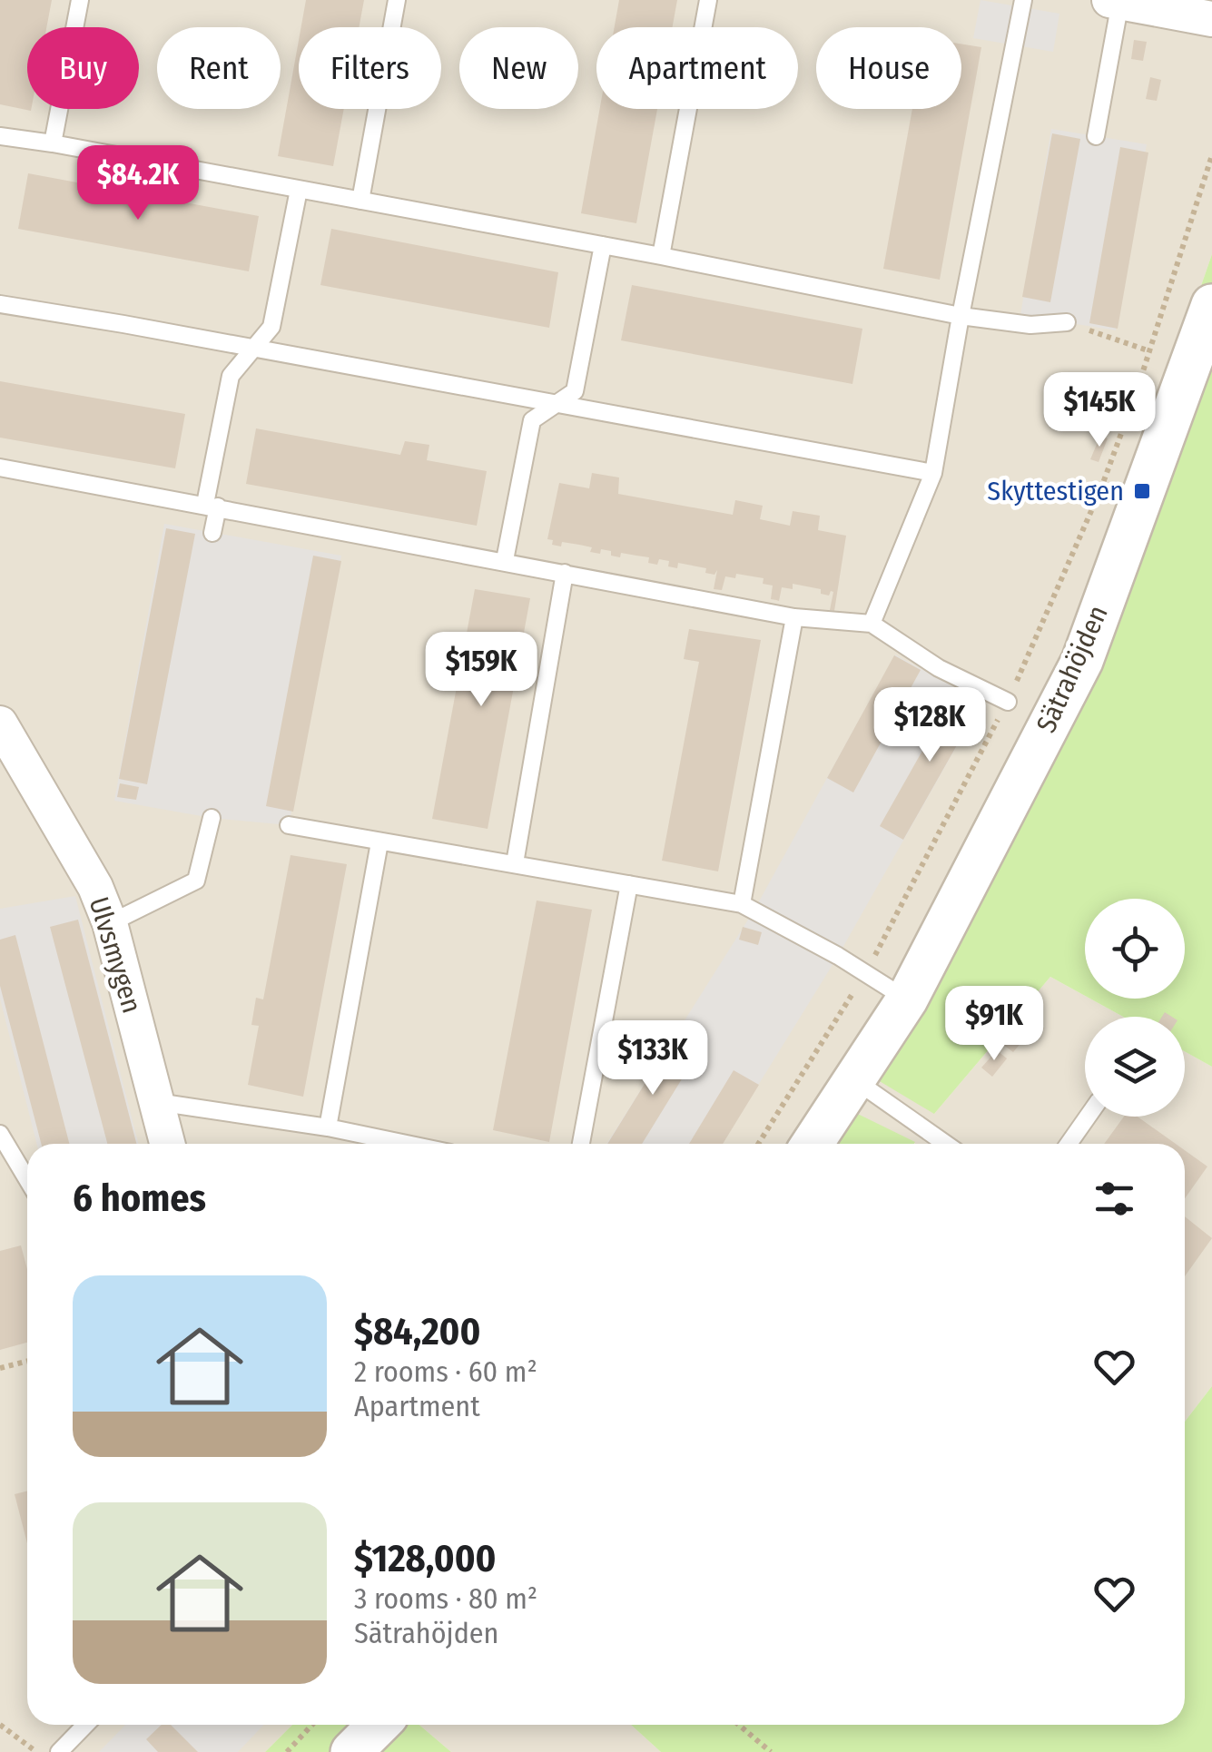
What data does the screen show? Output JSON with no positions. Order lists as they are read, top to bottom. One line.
{"streets":{"street":["Sätrahöjden","Ulvsmygen"]},"places":{"transit":["Skyttestigen"]},"page":{"chip":["Buy","Rent","Filters","New","Apartment","House"],"price":["$84.2K","$145K","$159K","$128K","$91K","$133K"],"heading":"6 homes","list":[{"name":"$84,200","note":"2 rooms · 60 m² · Apartment"},{"name":"$128,000","note":"3 rooms · 80 m² · Sätrahöjden"}]}}
